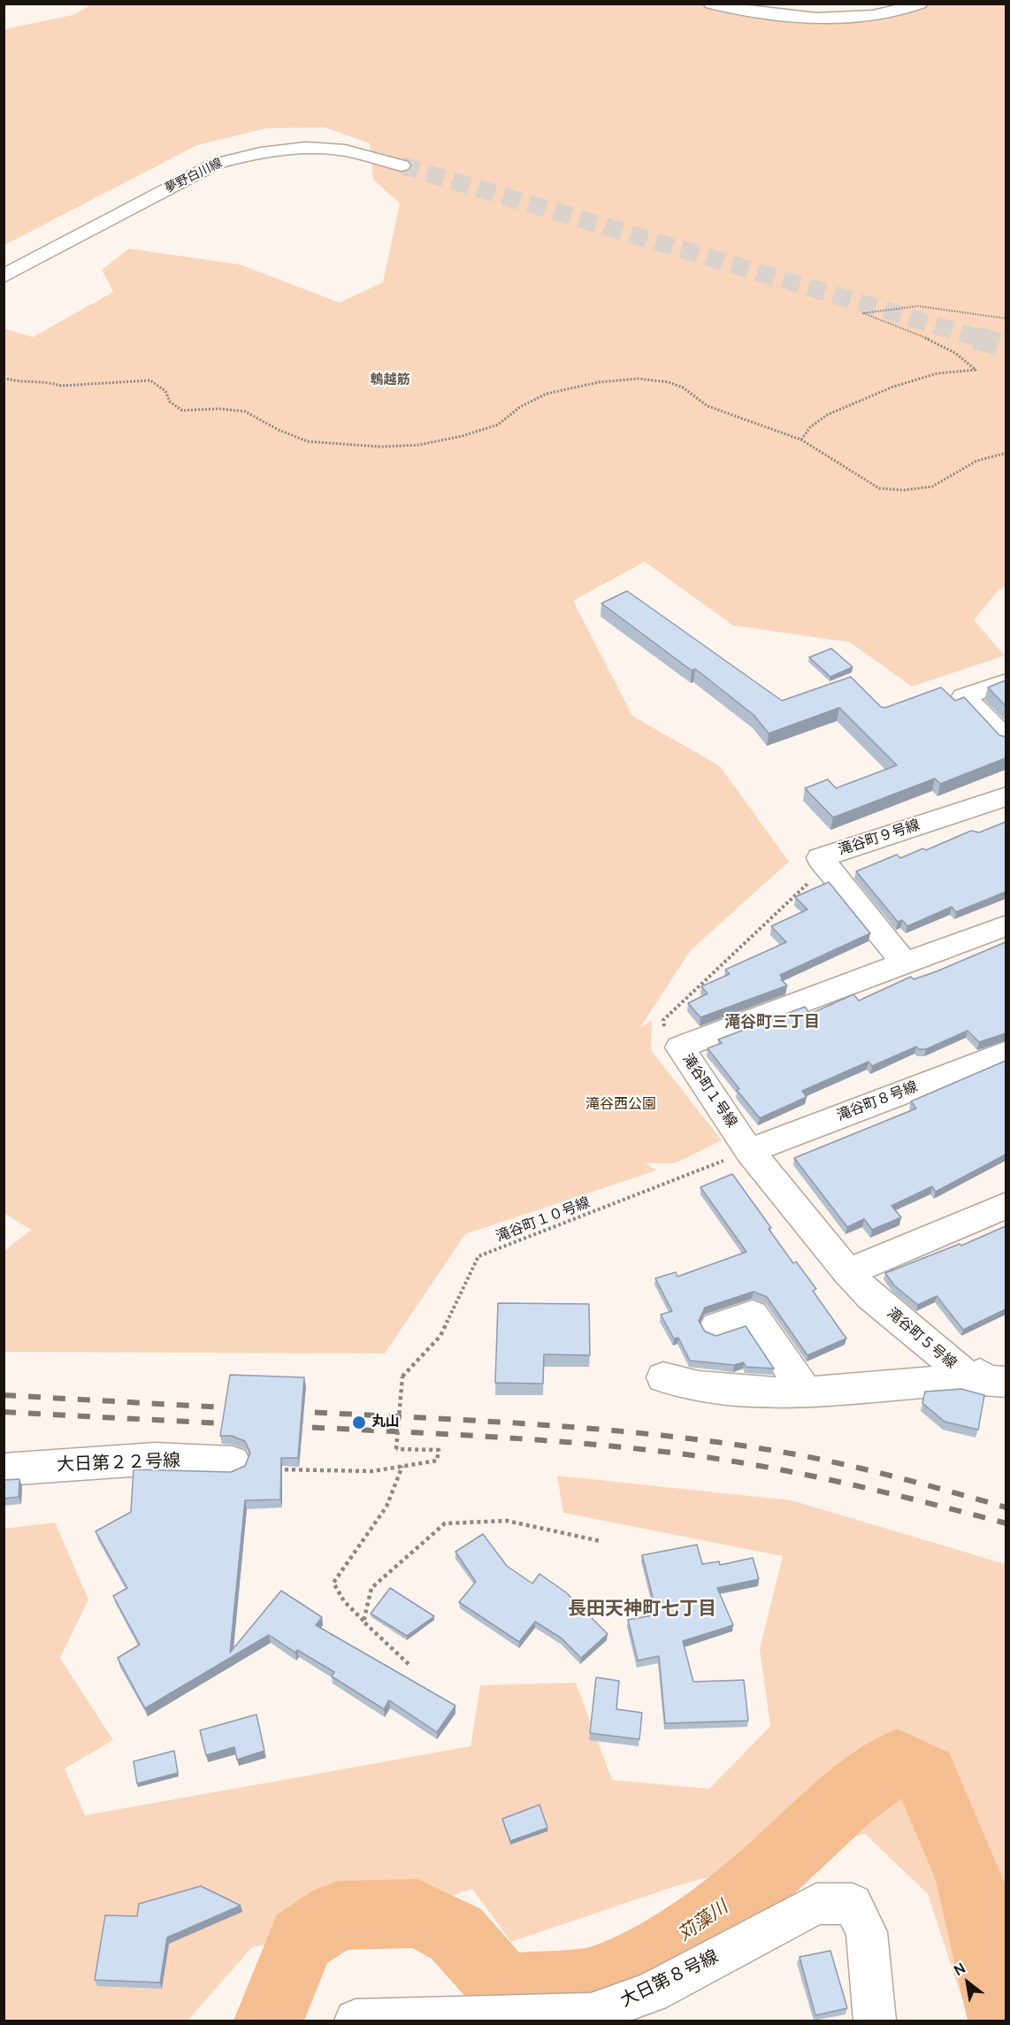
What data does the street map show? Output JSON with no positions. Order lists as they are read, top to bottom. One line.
{"streets":{"street":["夢野白川線","滝谷町９号線","滝谷町１号線","滝谷町８号線","滝谷町５号線","大日第２２号線","大日第８号線"],"path":["滝谷町１０号線"]},"crossings":[["滝谷町９号線","滝谷町１号線"],["滝谷町１号線","滝谷町８号線"],["滝谷町１号線","滝谷町１０号線"],["滝谷町１号線","滝谷町５号線"],["滝谷町８号線","滝谷町１０号線"]],"districts":["鵯越筋","滝谷町三丁目","長田天神町七丁目"],"water":["苅藻川"],"parks":["滝谷西公園"],"places":["丸山"],"north":"top left"}
